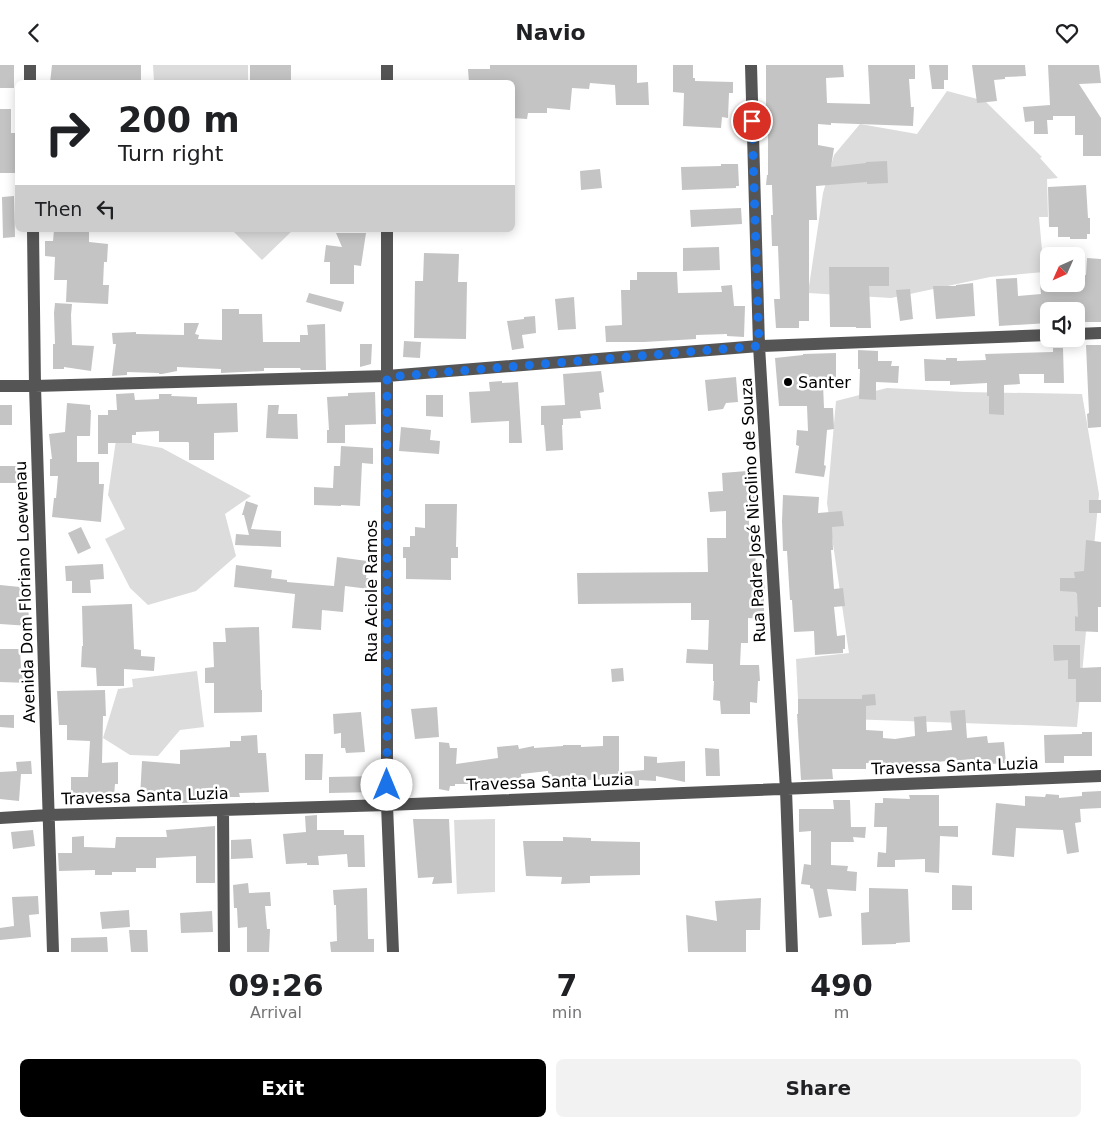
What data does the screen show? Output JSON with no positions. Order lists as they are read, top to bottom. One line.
{"streets":{"street":["Rua Padre José Nicolino de Souza","Rua Aciole Ramos","Avenida Dom Floriano Loewenau","Travessa Santa Luzia"]},"crossings":[["Rua Padre José Nicolino de Souza","Travessa Santa Luzia"],["Rua Aciole Ramos","Travessa Santa Luzia"],["Avenida Dom Floriano Loewenau","Travessa Santa Luzia"]],"places":["Santer"],"north":"bottom left","page":{"header":"Navio","turn":["200 m","Turn right"],"then":"Then","eta":["09:26","Arrival","7","min","490","m"],"buttons":["Exit","Share"]}}
